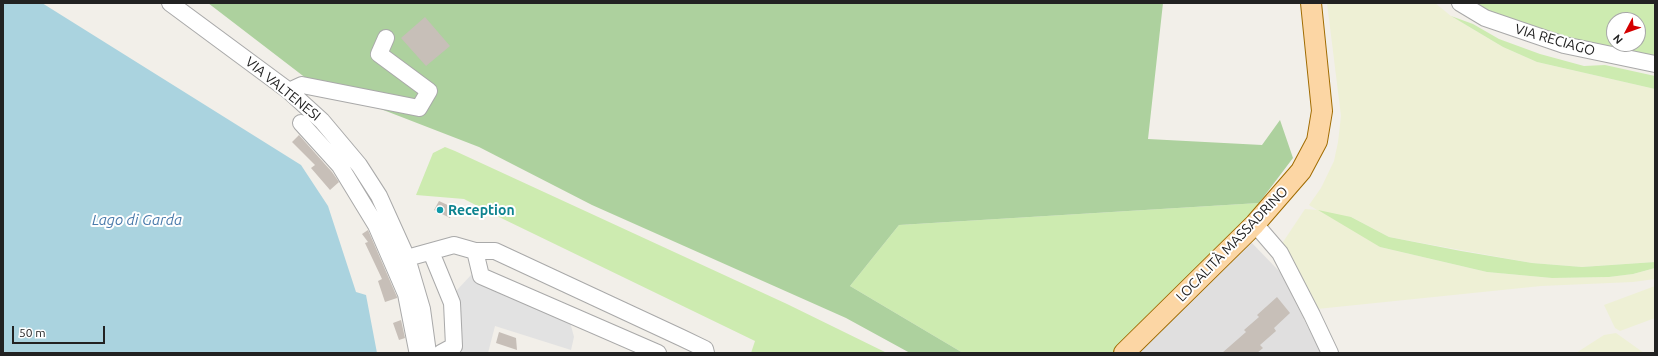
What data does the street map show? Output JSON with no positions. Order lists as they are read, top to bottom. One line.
{"streets":{"main road":["LOCALITÀ MASSADRINO"],"street":["VIA RECIAGO","VIA VALTENESI"]},"water":["Lago di Garda"],"places":["Reception"],"scale_bar":"50 m","north":"bottom left"}
